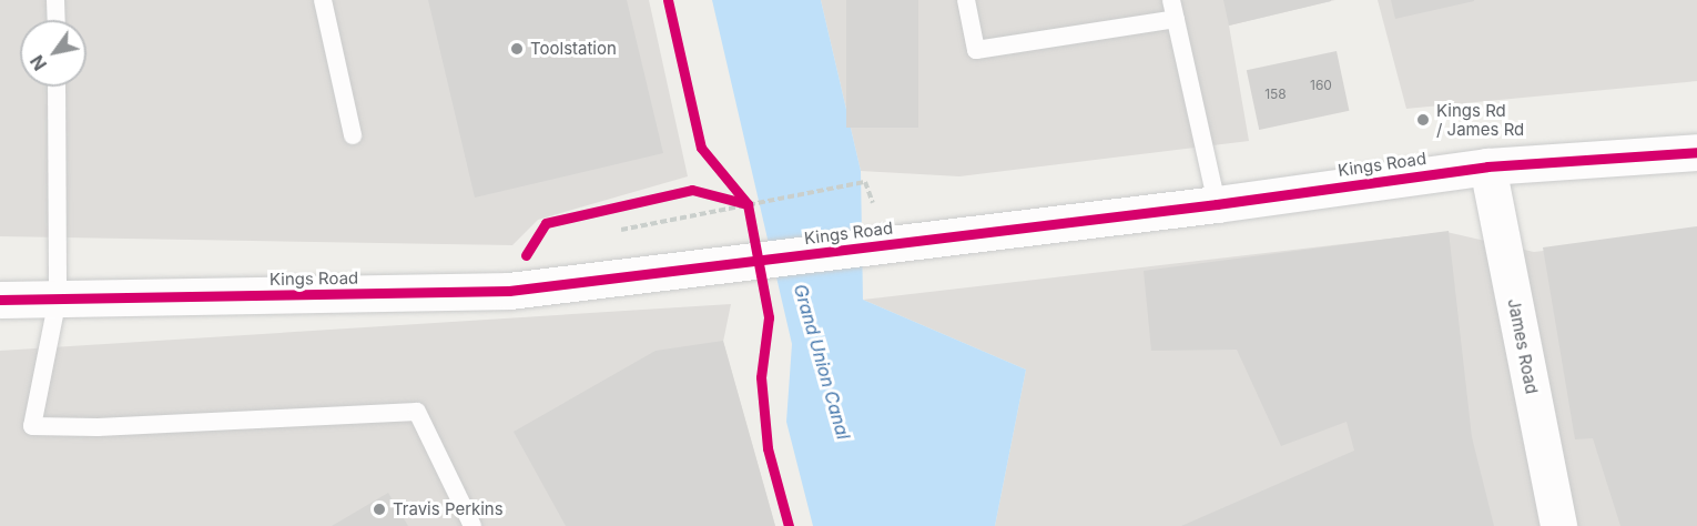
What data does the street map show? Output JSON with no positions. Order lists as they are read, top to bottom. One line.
{"streets":{"street":["Kings Road","James Road"]},"crossings":[["Kings Road","James Road"]],"water":["Grand Union Canal"],"places":["Toolstation","Kings Rd / James Rd","Travis Perkins"],"house_numbers":["160","158"],"north":"bottom left"}
